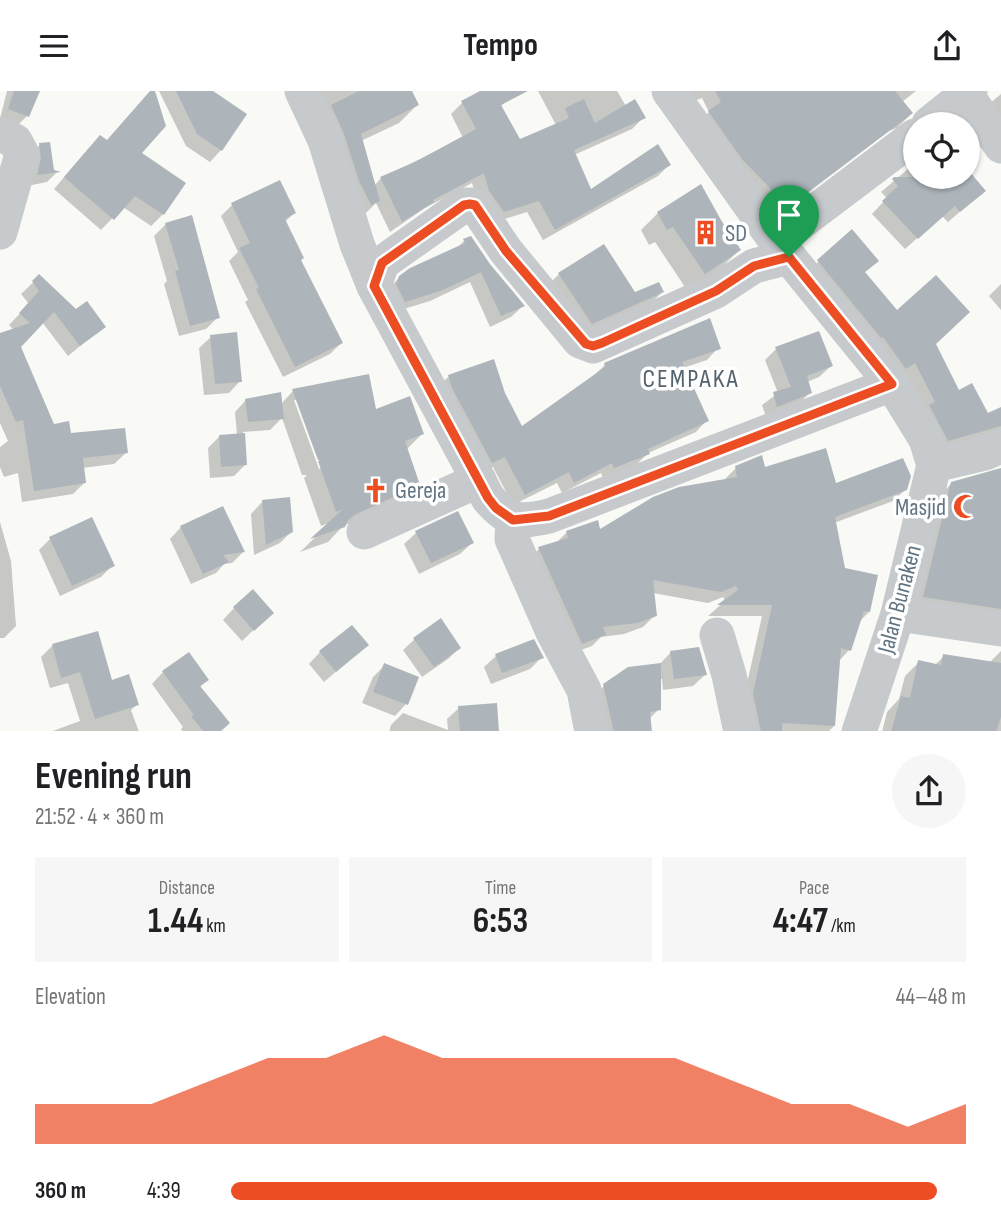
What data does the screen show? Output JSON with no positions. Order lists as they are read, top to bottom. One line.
{"streets":{"street":["Jalan Bunaken"]},"districts":["CEMPAKA"],"places":{"building":["SD"],"church":["Gereja"],"mosque":["Masjid"]},"page":{"header":"Tempo","heading":["Evening run","21:52 · 4 × 360 m"],"stats":[["Distance","1.44 km"],["Time","6:53"],["Pace","4:47 /km"]],"chart":["Elevation","44–48 m"],"list":[{"name":"360 m","note":"4:39"}]}}
